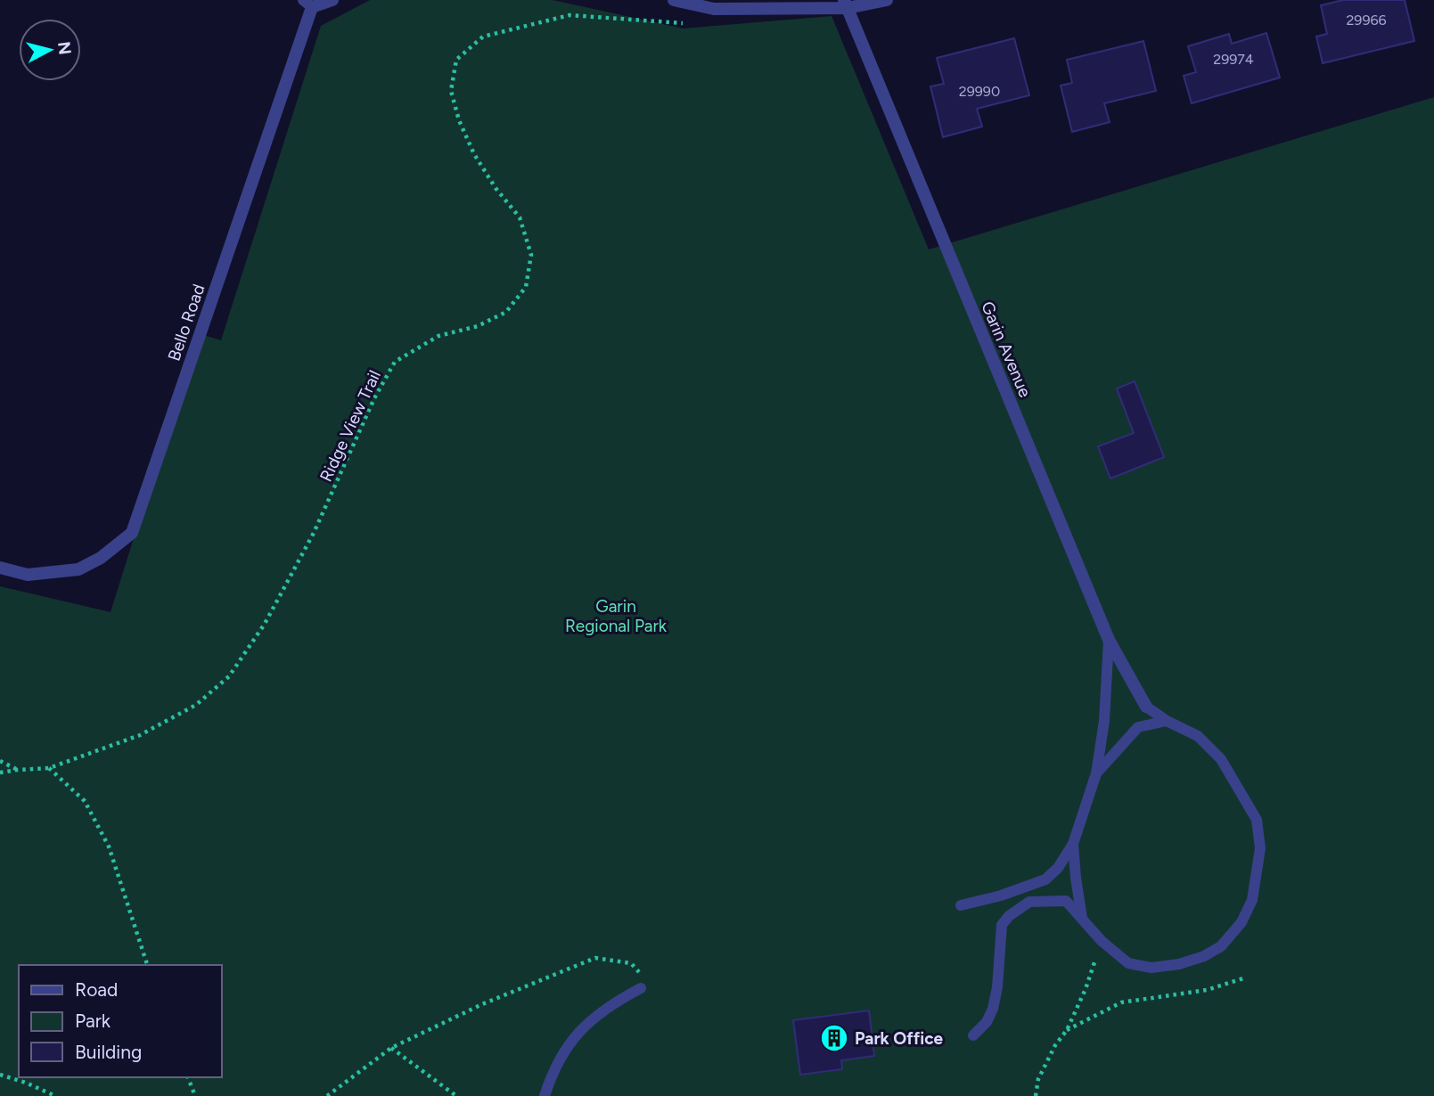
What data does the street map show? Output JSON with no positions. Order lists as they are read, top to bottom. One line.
{"streets":{"street":["Bello Road","Garin Avenue"],"path":["Ridge View Trail"]},"parks":["Garin Regional Park"],"places":{"building":["Park Office"]},"house_numbers":["29966","29974","29990"],"legend":["Road","Park","Building"],"north":"right"}
